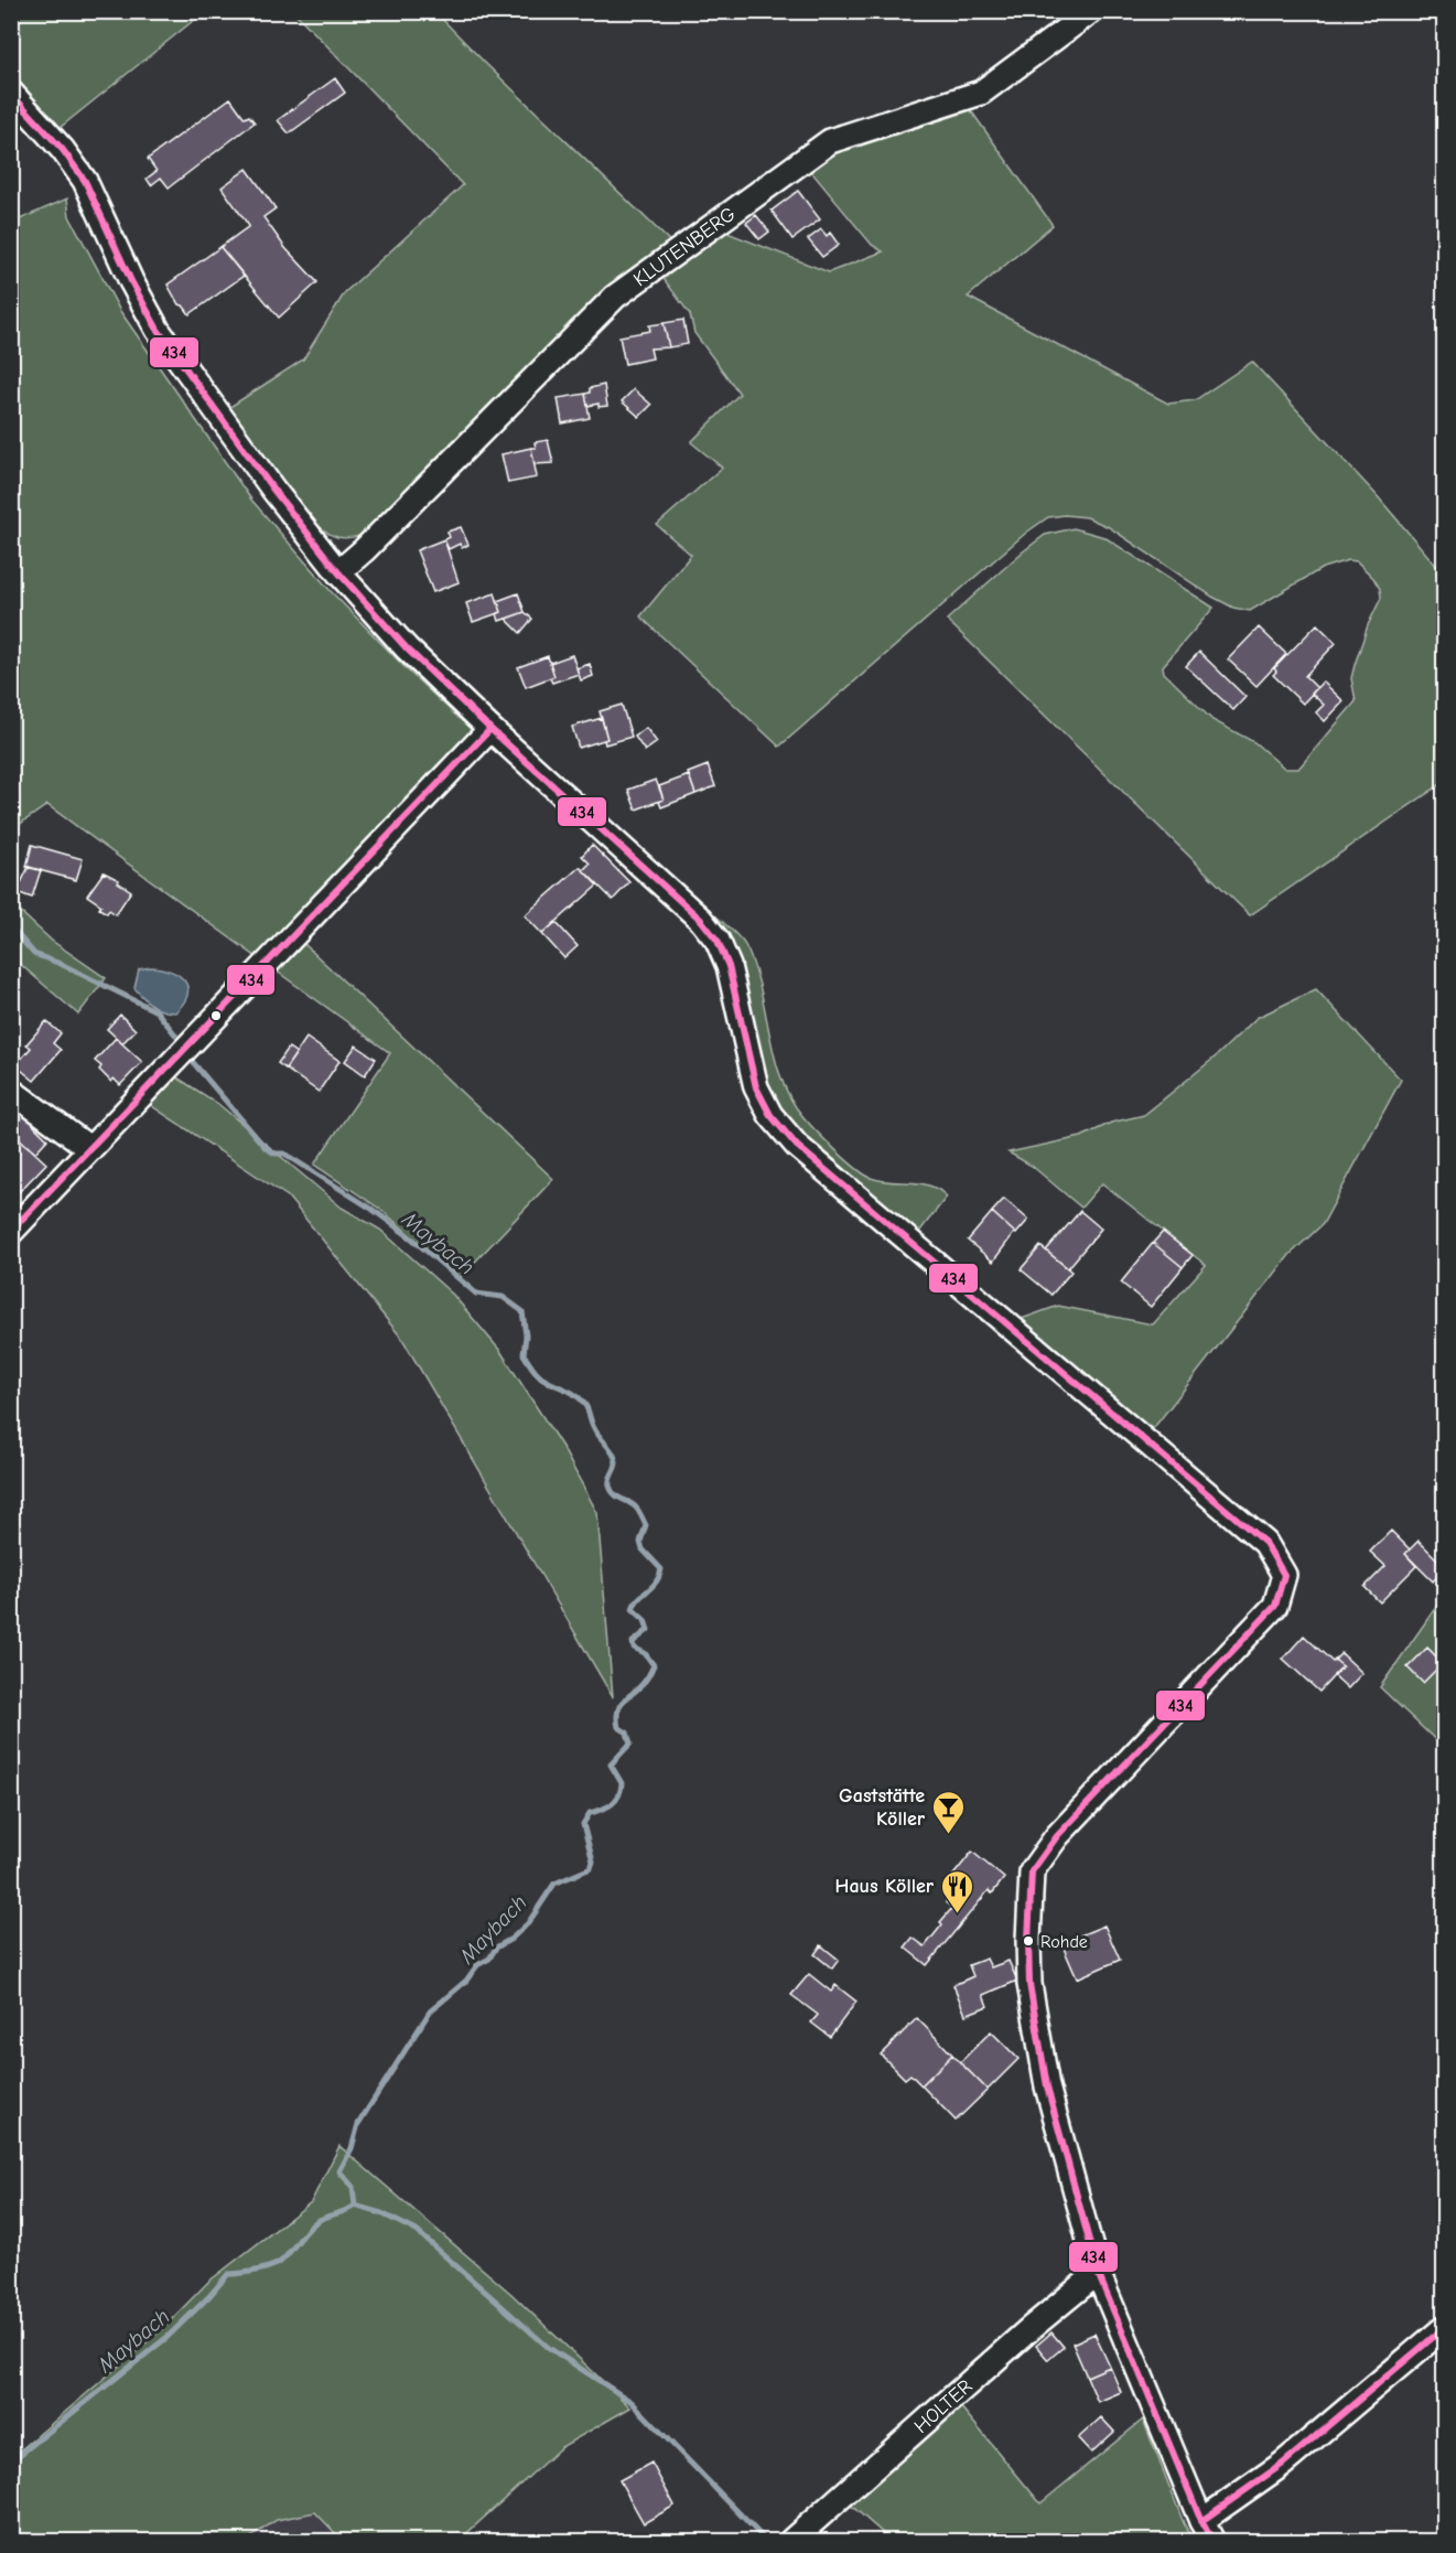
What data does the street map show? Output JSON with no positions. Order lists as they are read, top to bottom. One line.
{"streets":{"street":["KLUTENBERG","HOLTER"]},"water":["Maybach"],"places":{"bar":["Gaststätte Köller"],"restaurant":["Haus Köller"],"other":["Rohde"]},"lines":["transit line 434"]}
